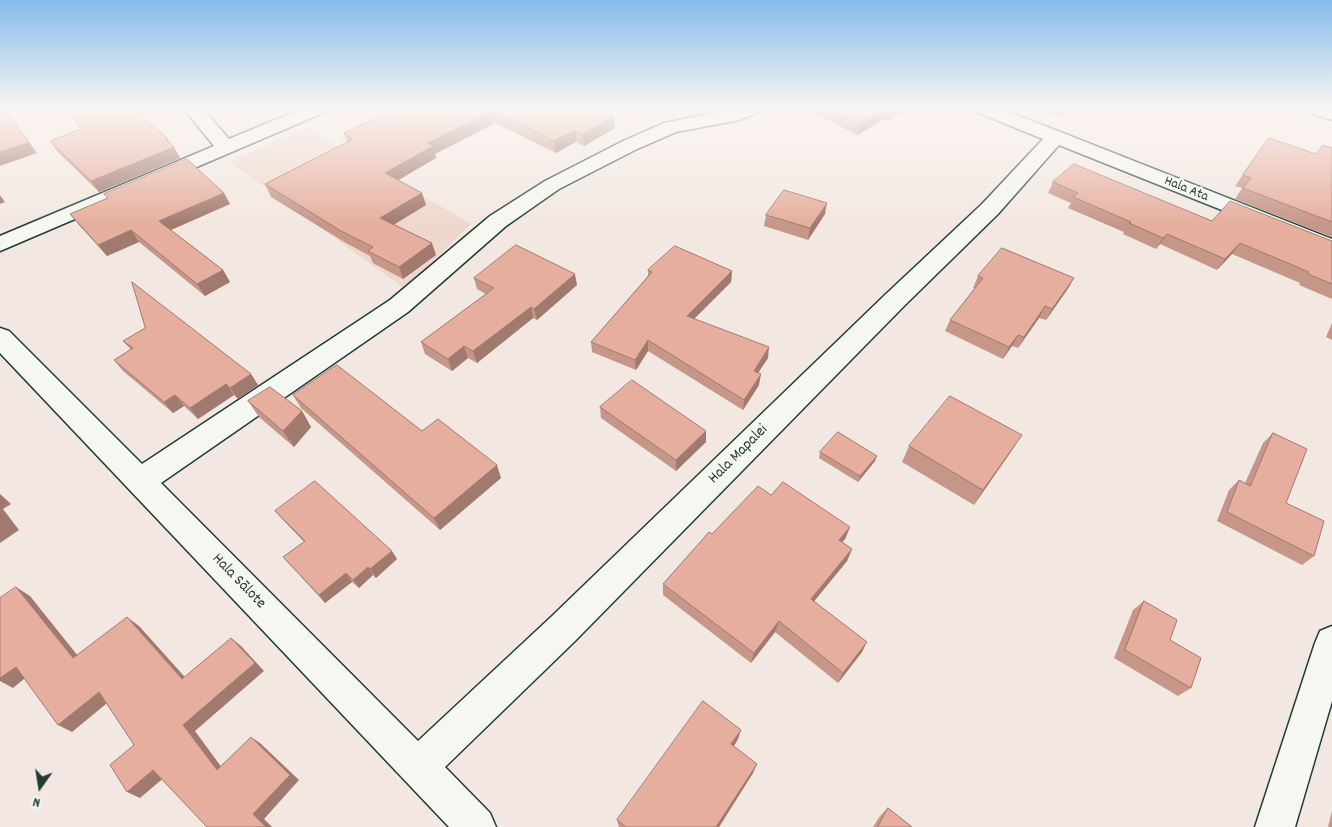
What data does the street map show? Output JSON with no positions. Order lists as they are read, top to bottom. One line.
{"streets":{"street":["Hala Ata","Hala Mapalei","Hala Sālote"]},"crossings":[["Hala Mapalei","Hala Sālote"]],"north":"bottom"}
